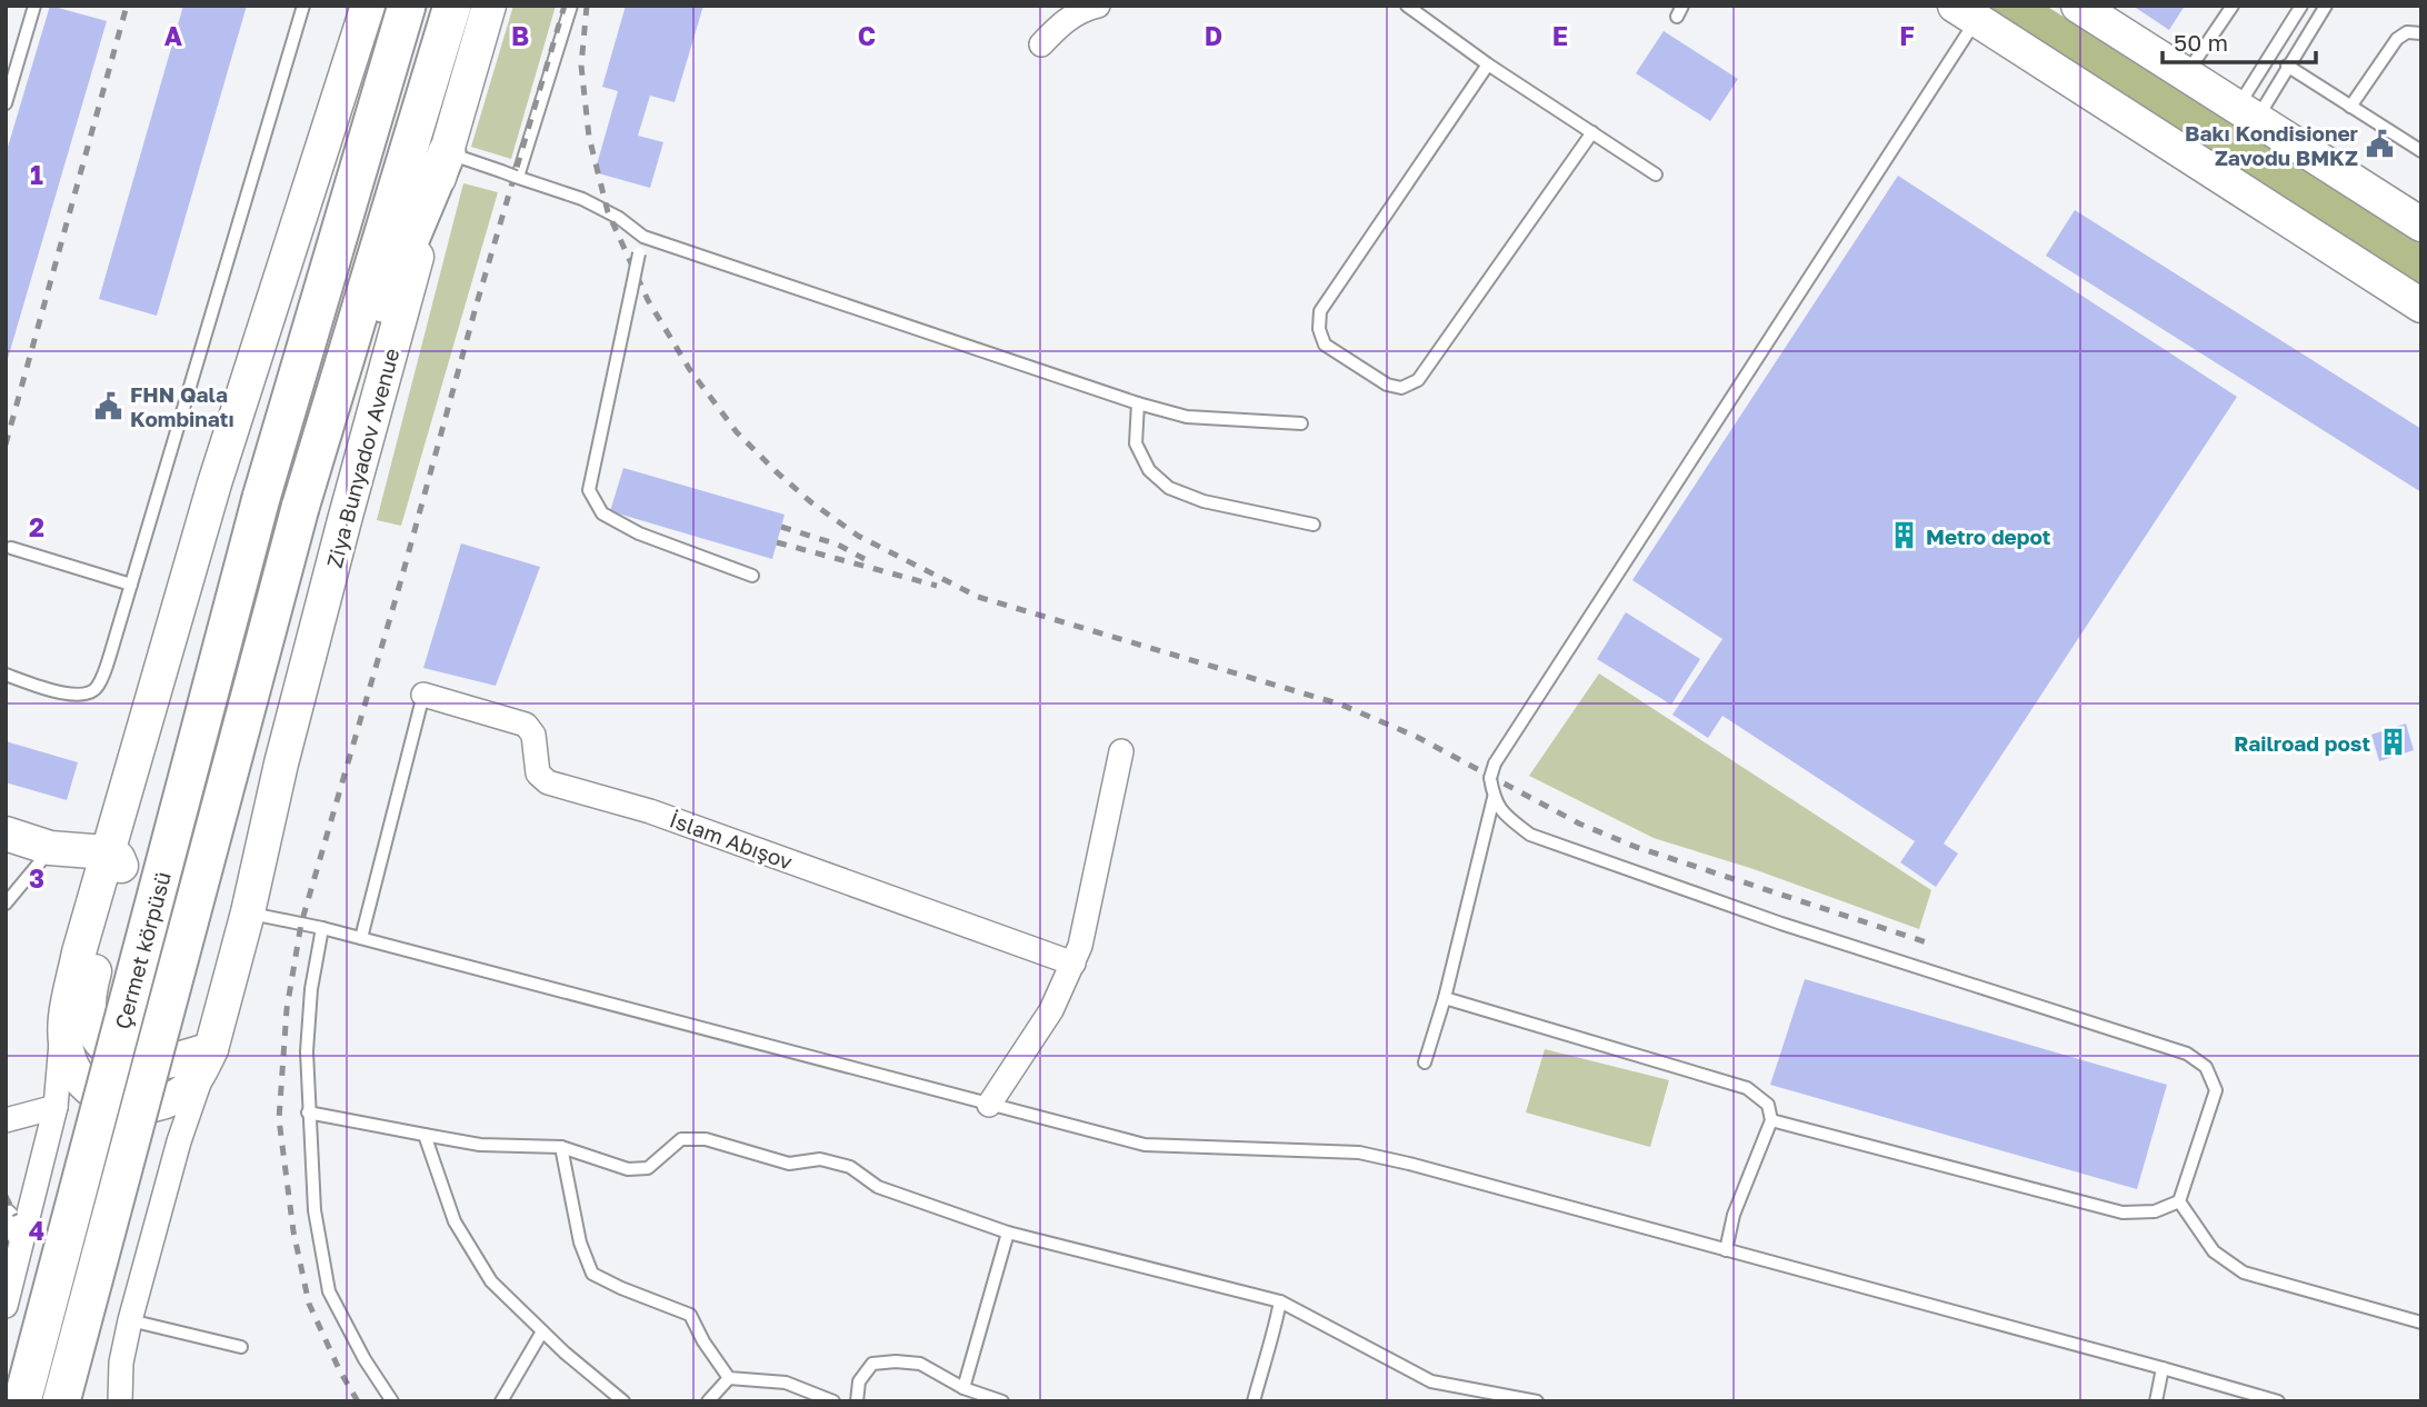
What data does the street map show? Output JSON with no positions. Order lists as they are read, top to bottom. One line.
{"streets":{"main road":["Ziya Bunyadov Avenue","Çermet körpüsü"],"street":["İslam Abışov"]},"crossings":[["Ziya Bunyadov Avenue","Çermet körpüsü"]],"places":{"public building":["Bakı Kondisioner Zavodu BMKZ","FHN Qala Kombinatı"],"building":["Metro depot","Railroad post"]},"scale_bar":"50 m","grid":{"columns":["A","B","C","D","E","F"],"rows":["1","2","3","4"]}}
